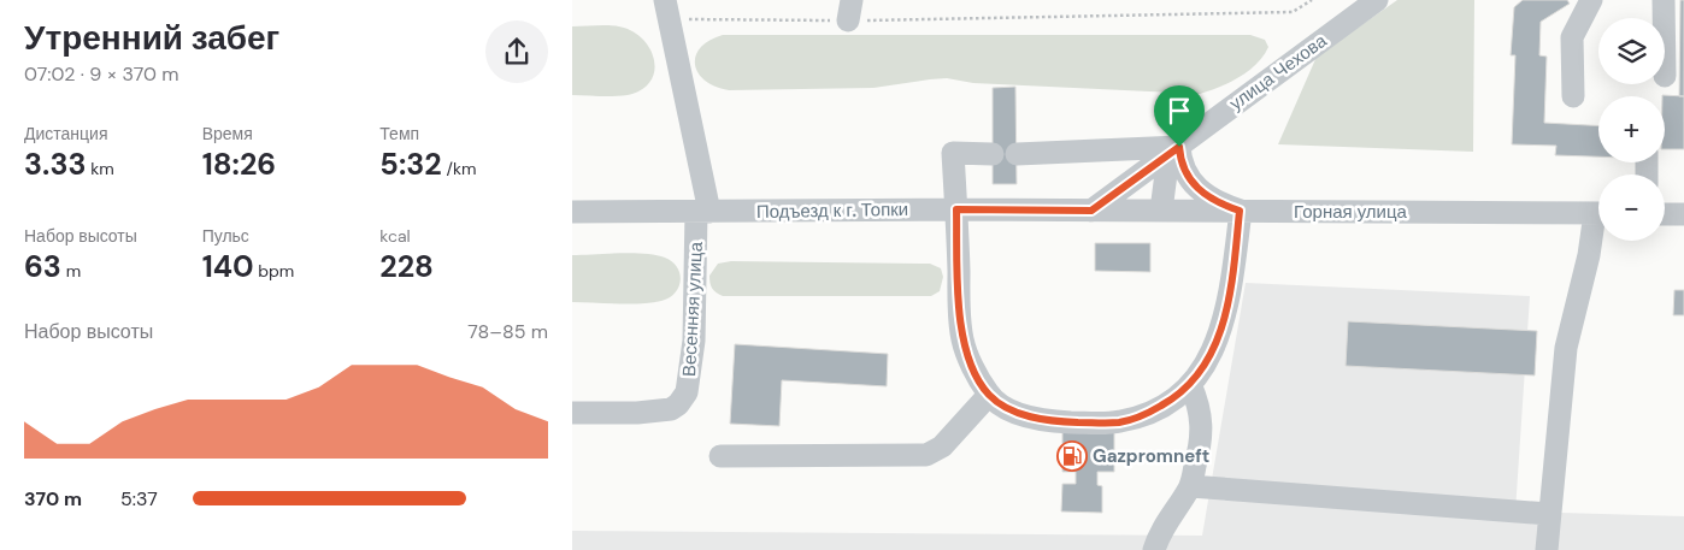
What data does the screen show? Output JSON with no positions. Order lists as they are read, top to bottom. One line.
{"streets":{"street":["улица Чехова","Подъезд к г. Топки","Горная улица","Весенняя улица"]},"crossings":[["улица Чехова","Подъезд к г. Топки"],["улица Чехова","Горная улица"],["Подъезд к г. Топки","Горная улица"],["Подъезд к г. Топки","Весенняя улица"]],"places":{"fuel station":["Gazpromneft"]},"page":{"heading":["Утренний забег","07:02 · 9 × 370 m"],"map_buttons":["+","−"],"stats":[["Дистанция","3.33 km"],["Время","18:26"],["Темп","5:32 /km"],["Набор высоты","63 m"],["Пульс","140 bpm"],["kcal","228"]],"chart":["Набор высоты","78–85 m"],"list":[{"name":"370 m","note":"5:37"}]}}
